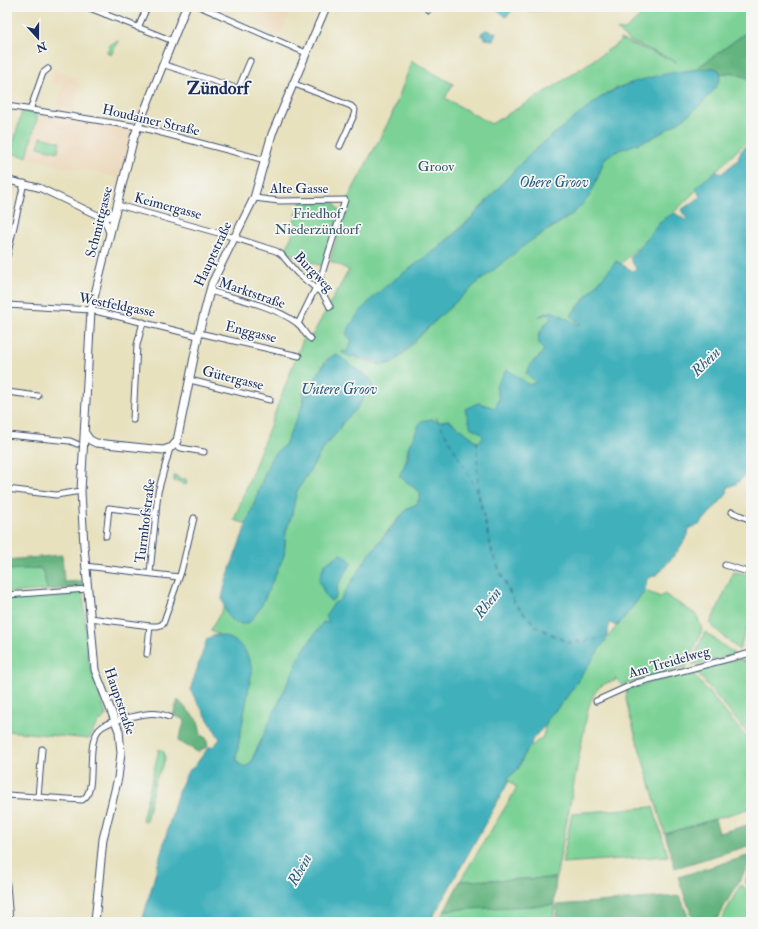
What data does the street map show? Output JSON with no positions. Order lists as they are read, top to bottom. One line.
{"streets":{"main road":["Schmittgasse","Hauptstraße"],"street":["Houdainer Straße","Alte Gasse","Keimergasse","Burgweg","Marktstraße","Westfeldgasse","Enggasse","Gütergasse","Turmhofstraße","Am Treidelweg"]},"crossings":[["Houdainer Straße","Schmittgasse"],["Houdainer Straße","Hauptstraße"],["Alte Gasse","Hauptstraße"],["Alte Gasse","Burgweg"],["Keimergasse","Schmittgasse"],["Keimergasse","Hauptstraße"],["Keimergasse","Burgweg"],["Schmittgasse","Hauptstraße"],["Schmittgasse","Westfeldgasse"],["Hauptstraße","Burgweg"],["Hauptstraße","Marktstraße"],["Hauptstraße","Westfeldgasse"],["Hauptstraße","Enggasse"],["Hauptstraße","Gütergasse"],["Hauptstraße","Turmhofstraße"],["Westfeldgasse","Enggasse"]],"districts":["Zündorf"],"water":["Obere Groov","Rhein","Untere Groov"],"parks":["Groov","Friedhof Niederzündorf"],"north":"bottom"}
